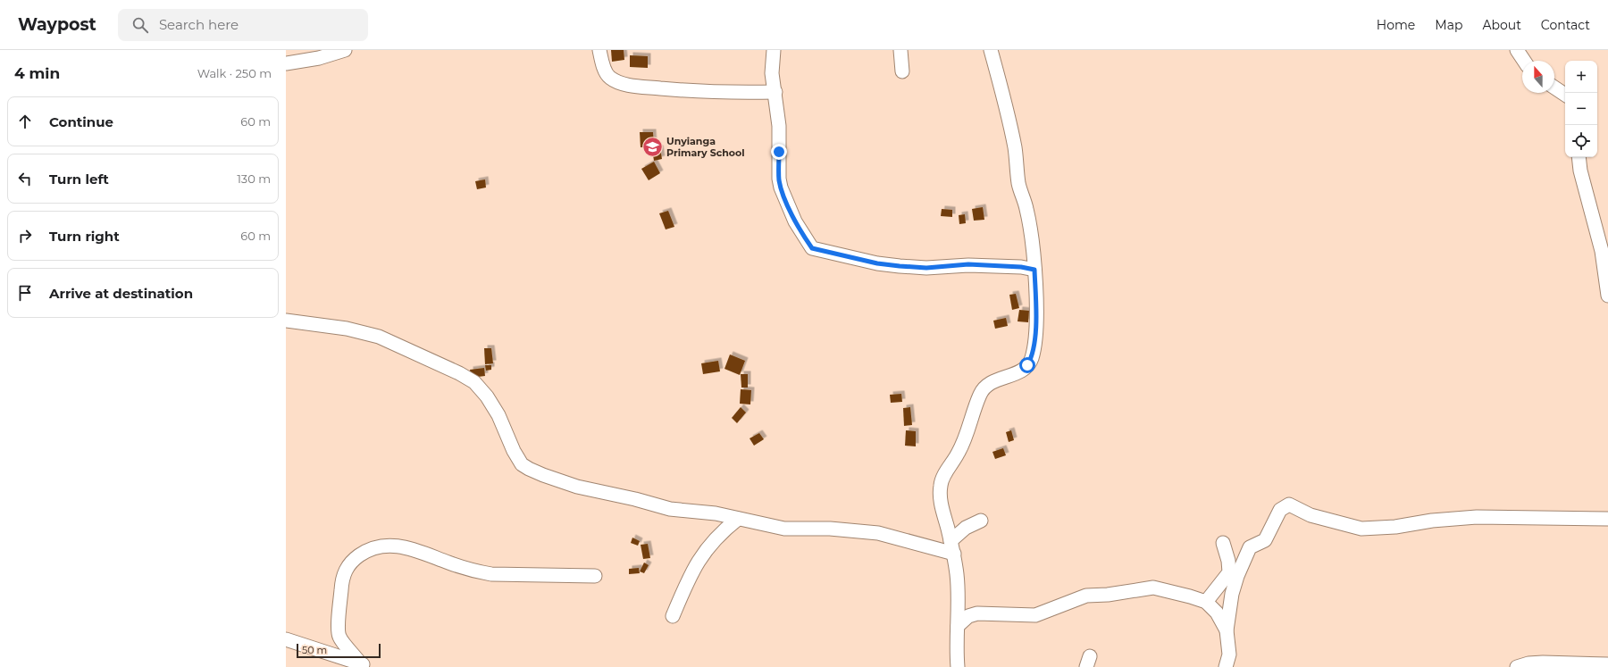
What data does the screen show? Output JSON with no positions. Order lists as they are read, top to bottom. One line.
{"places":{"school or university":["Unyianga Primary School"]},"scale_bar":"50 m","north":"top","page":{"header":"Waypost","search":"Search here","nav":["Home","Map","About","Contact"],"heading":["4 min","Walk · 250 m"],"map_buttons":["+","−"],"list":[["Continue","60 m"],["Turn left","130 m"],["Turn right","60 m"],"Arrive at destination"],"scale":"50 m"}}
